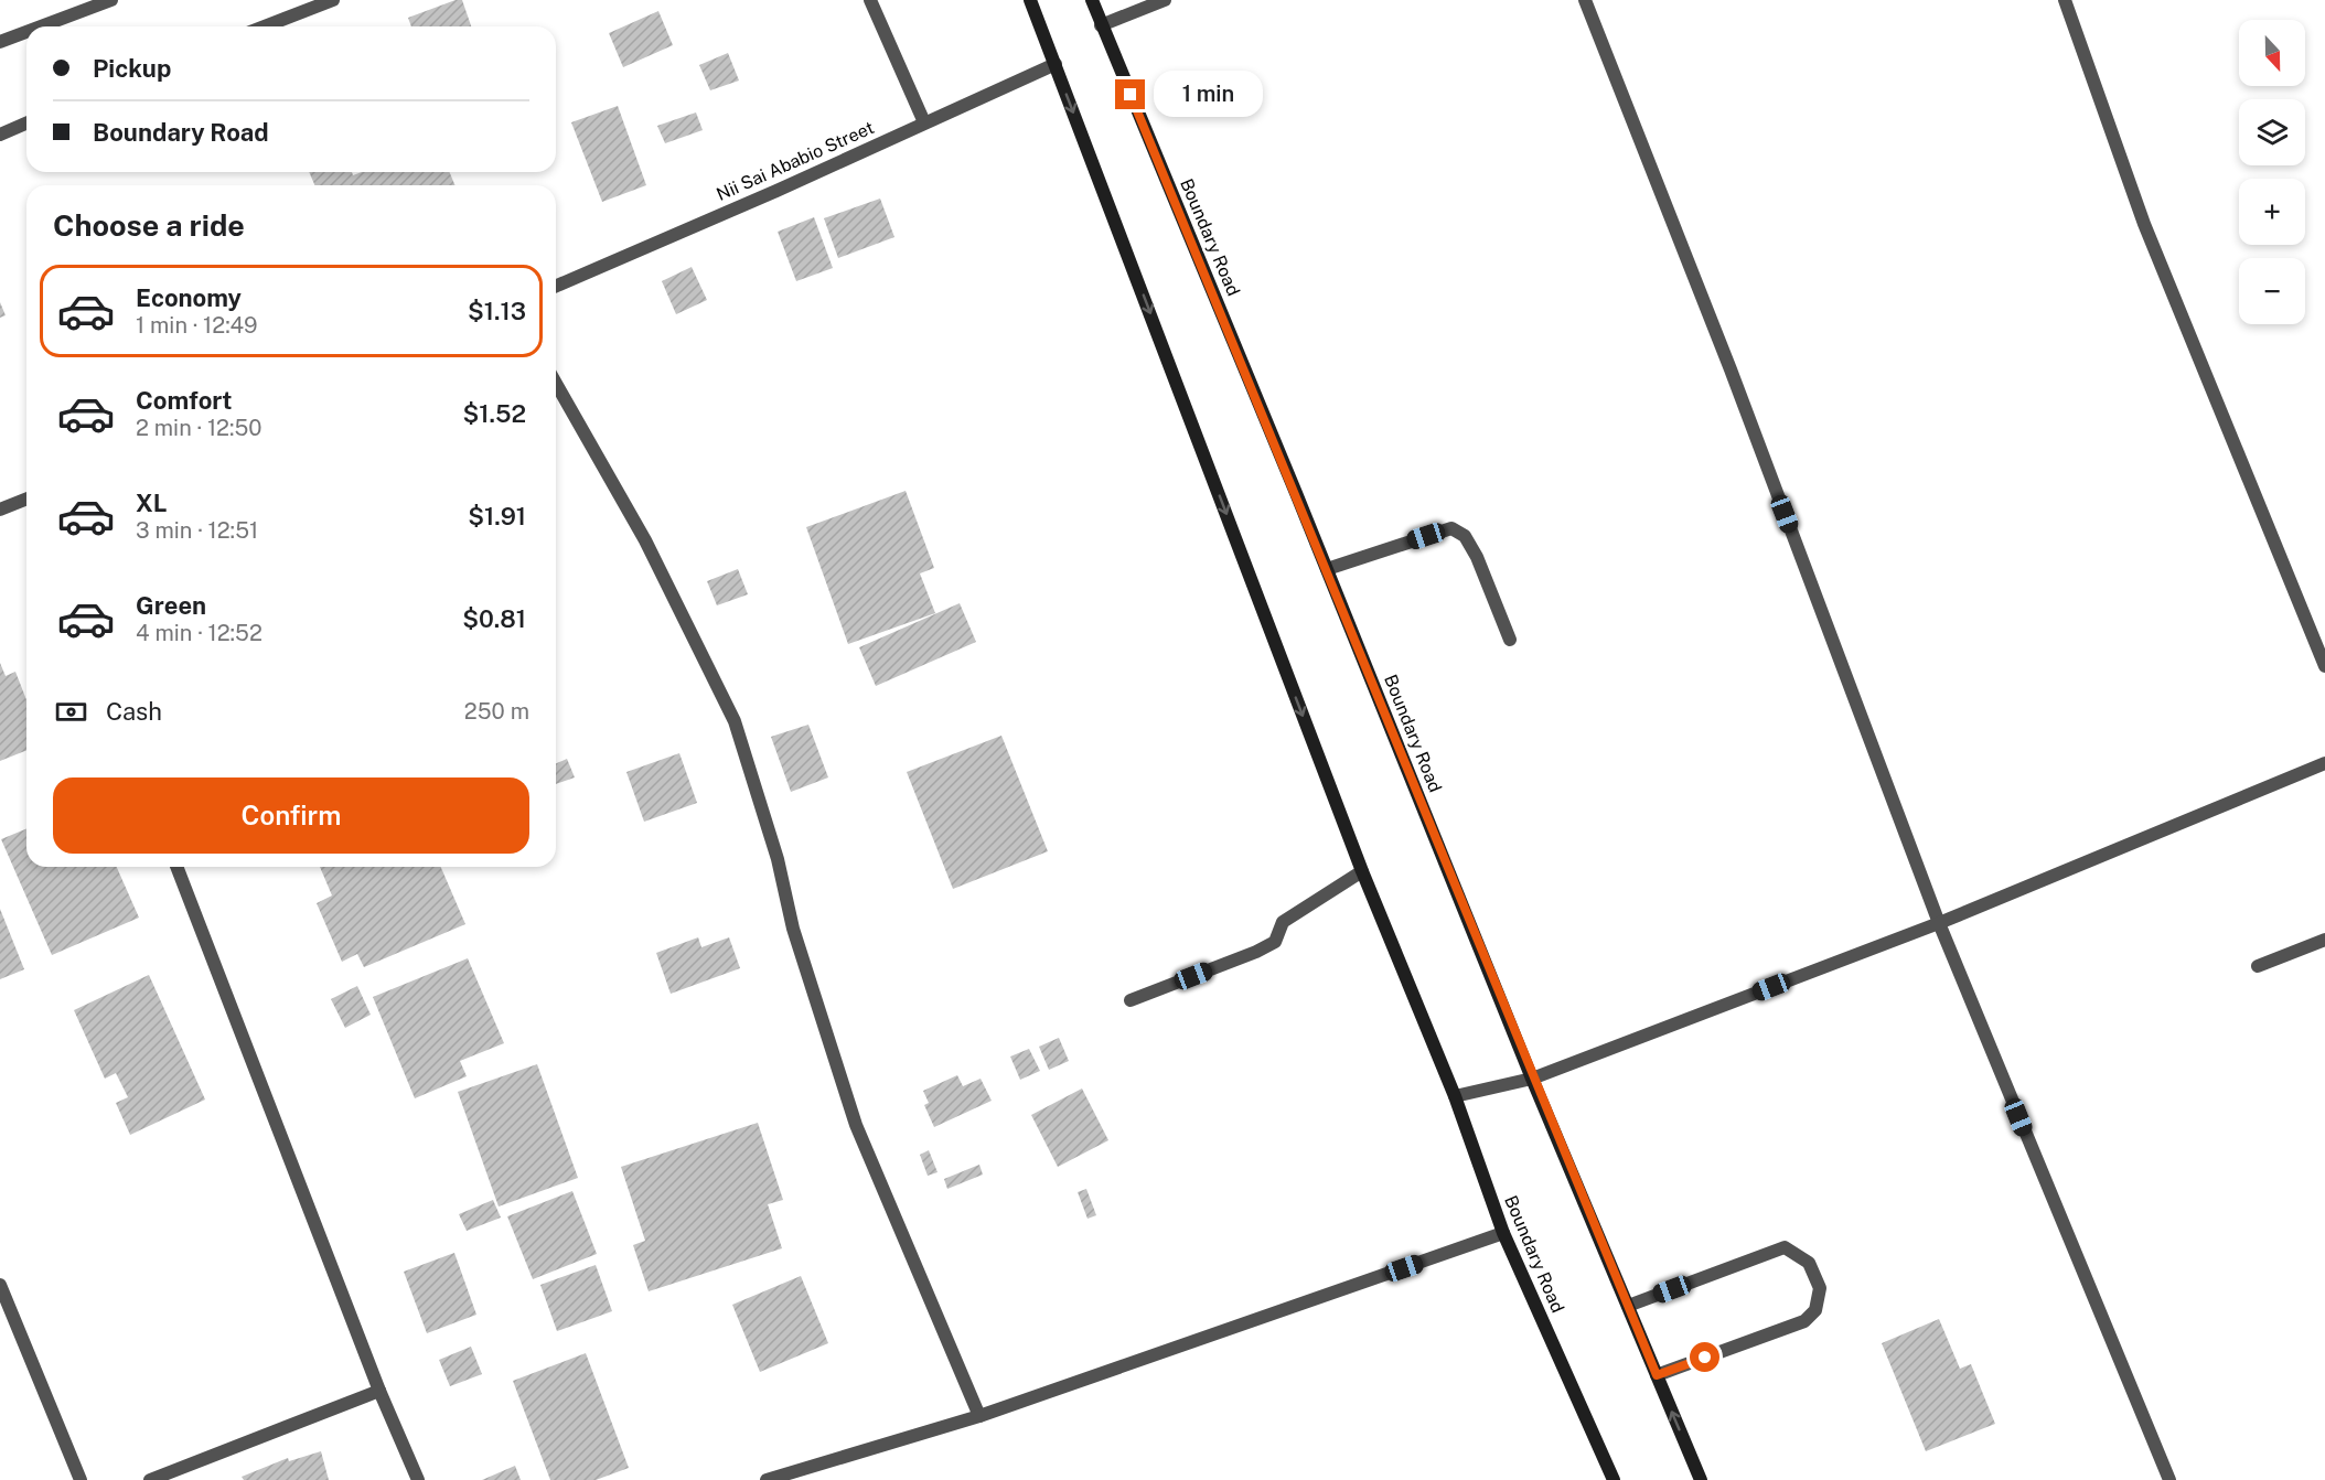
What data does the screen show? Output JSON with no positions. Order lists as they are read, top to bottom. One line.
{"streets":{"main road":["Boundary Road"],"street":["Nii Sai Ababio Street"]},"crossings":[["Nii Sai Ababio Street","Boundary Road"]],"north":"bottom","page":{"map_buttons":["+","−"],"banner":["Pickup","Boundary Road"],"bubble":"1 min","heading":"Choose a ride","list":[{"name":"Economy","note":"1 min · 12:49","value":"$1.13"},{"name":"Comfort","note":"2 min · 12:50","value":"$1.52"},{"name":"XL","note":"3 min · 12:51","value":"$1.91"},{"name":"Green","note":"4 min · 12:52","value":"$0.81"}],"pay":["Cash","250 m"],"buttons":"Confirm"}}
